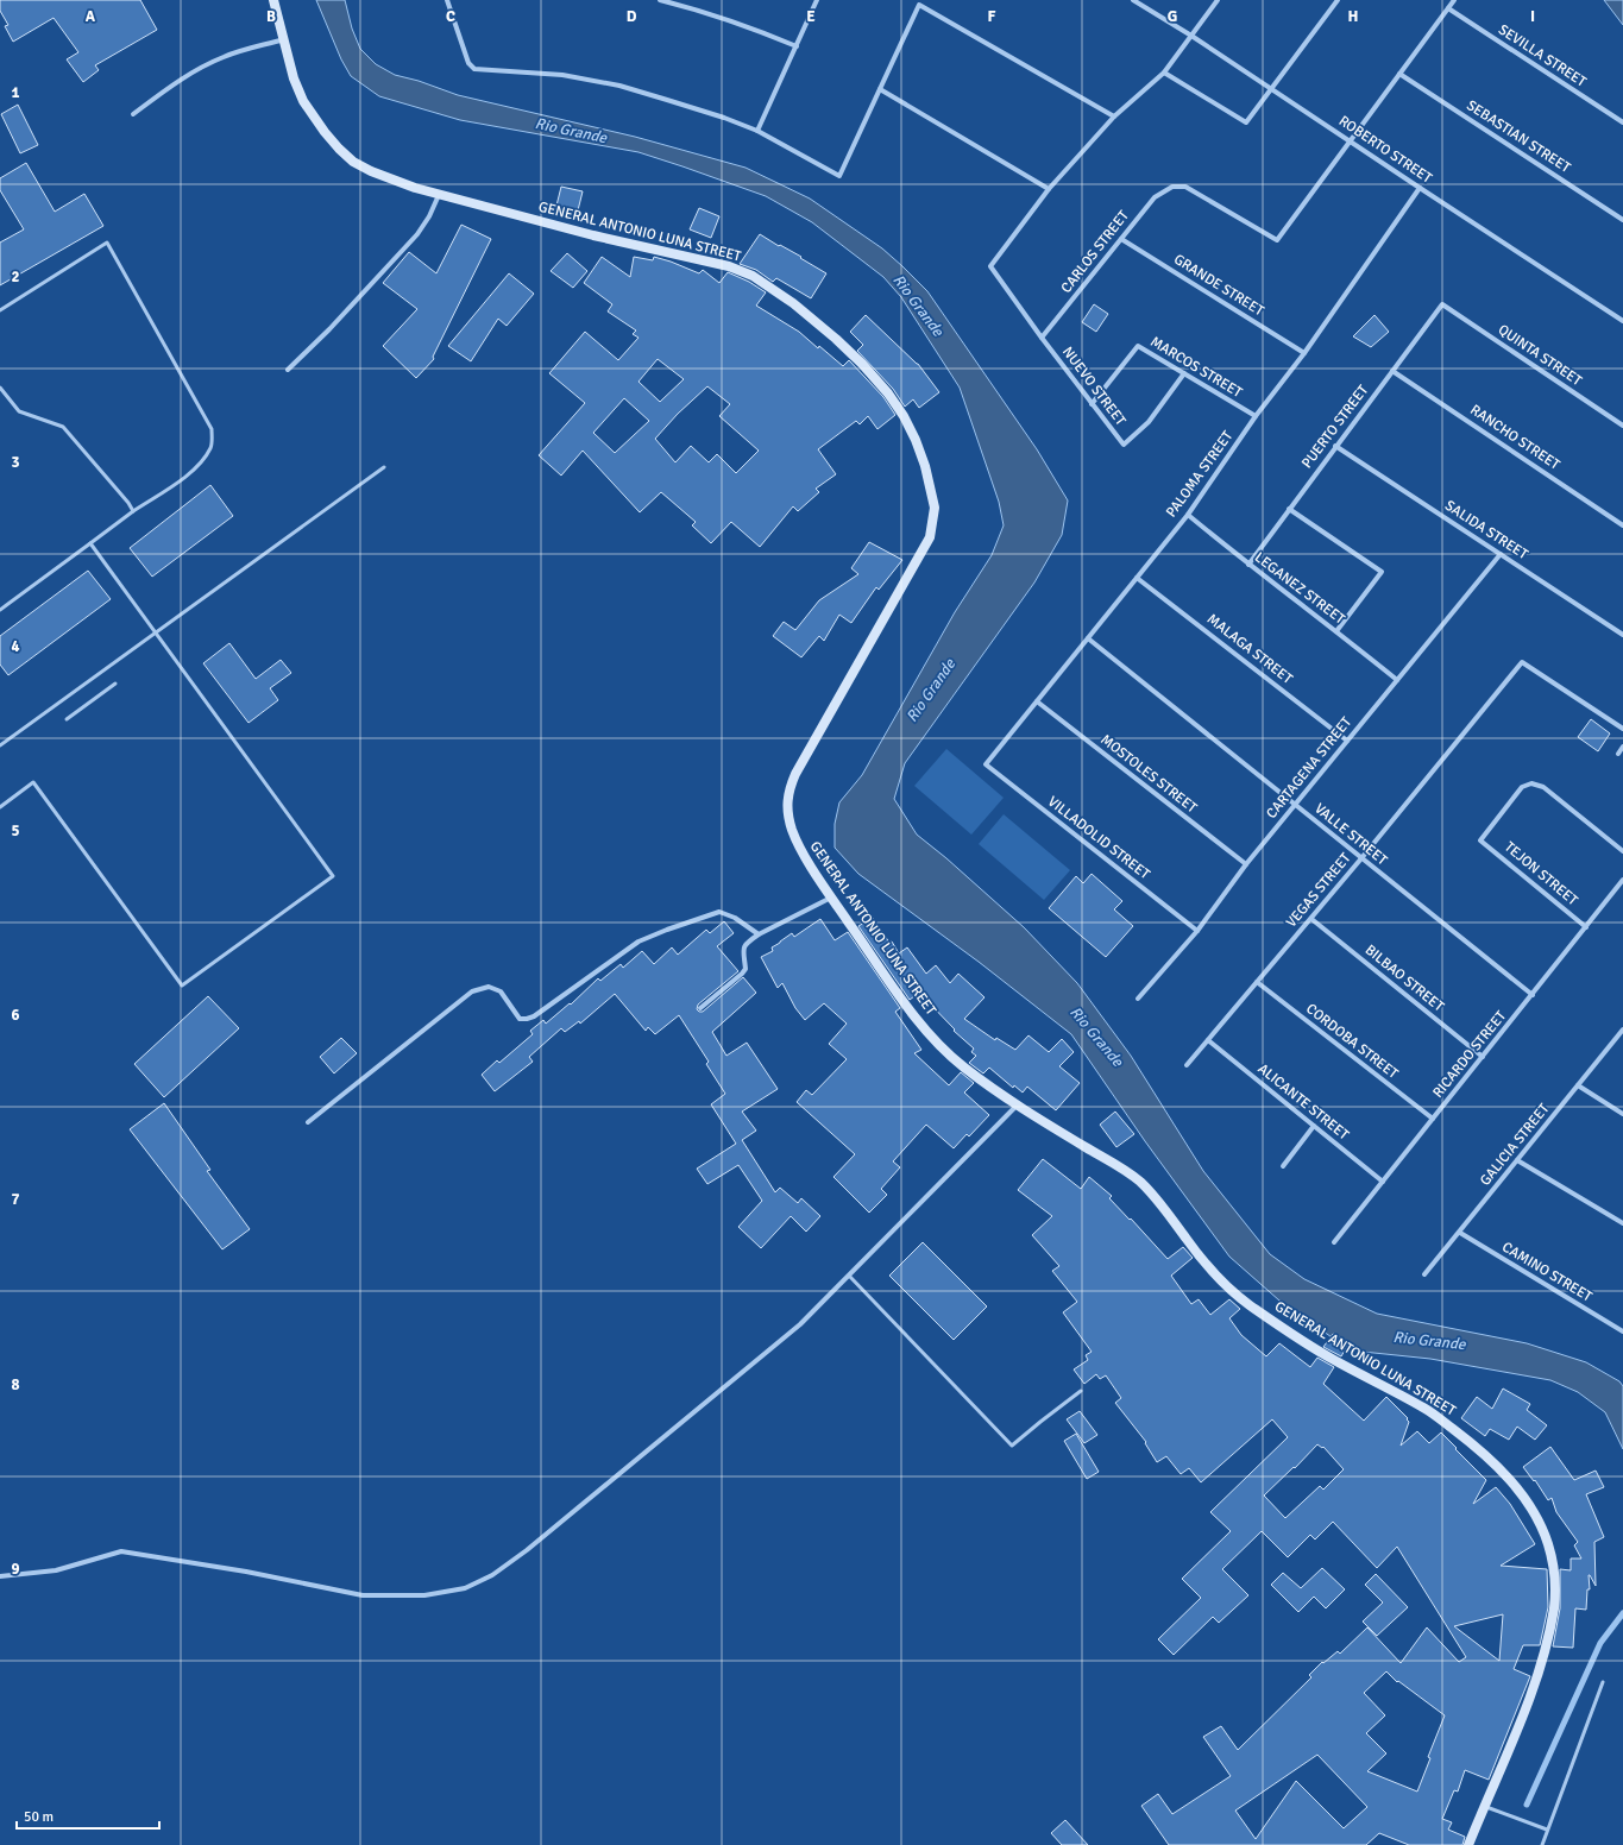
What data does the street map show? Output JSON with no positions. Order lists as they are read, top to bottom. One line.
{"streets":{"main road":["GENERAL ANTONIO LUNA STREET"],"street":["SEVILLA STREET","SEBASTIAN STREET","ROBERTO STREET","CARLOS STREET","GRANDE STREET","QUINTA STREET","MARCOS STREET","NUEVO STREET","PUERTO STREET","RANCHO STREET","PALOMA STREET","SALIDA STREET","LEGANEZ STREET","MALAGA STREET","CARTAGENA STREET","MOSTOLES STREET","VALLE STREET","VILLADOLID STREET","TEJON STREET","VEGAS STREET","BILBAO STREET","CORDOBA STREET","RICARDO STREET","ALICANTE STREET","GALICIA STREET","CAMINO STREET"]},"crossings":[["ROBERTO STREET","CARLOS STREET"],["ROBERTO STREET","PALOMA STREET"],["CARLOS STREET","GRANDE STREET"],["CARLOS STREET","NUEVO STREET"],["GRANDE STREET","PALOMA STREET"],["QUINTA STREET","PUERTO STREET"],["MARCOS STREET","NUEVO STREET"],["MARCOS STREET","PALOMA STREET"],["PUERTO STREET","RANCHO STREET"],["PUERTO STREET","SALIDA STREET"],["PUERTO STREET","LEGANEZ STREET"],["PALOMA STREET","LEGANEZ STREET"],["PALOMA STREET","MALAGA STREET"],["PALOMA STREET","MOSTOLES STREET"],["PALOMA STREET","VALLE STREET"],["PALOMA STREET","VILLADOLID STREET"],["SALIDA STREET","CARTAGENA STREET"],["LEGANEZ STREET","CARTAGENA STREET"],["MALAGA STREET","CARTAGENA STREET"],["CARTAGENA STREET","MOSTOLES STREET"],["CARTAGENA STREET","VALLE STREET"],["CARTAGENA STREET","VILLADOLID STREET"],["VALLE STREET","VEGAS STREET"],["VALLE STREET","RICARDO STREET"],["TEJON STREET","RICARDO STREET"],["VEGAS STREET","BILBAO STREET"],["VEGAS STREET","CORDOBA STREET"],["VEGAS STREET","ALICANTE STREET"],["BILBAO STREET","RICARDO STREET"],["CORDOBA STREET","RICARDO STREET"],["RICARDO STREET","ALICANTE STREET"],["GALICIA STREET","CAMINO STREET"]],"water":["Rio Grande"],"scale_bar":"50 m","grid":{"columns":["A","B","C","D","E","F","G","H","I"],"rows":["1","2","3","4","5","6","7","8","9"]}}
